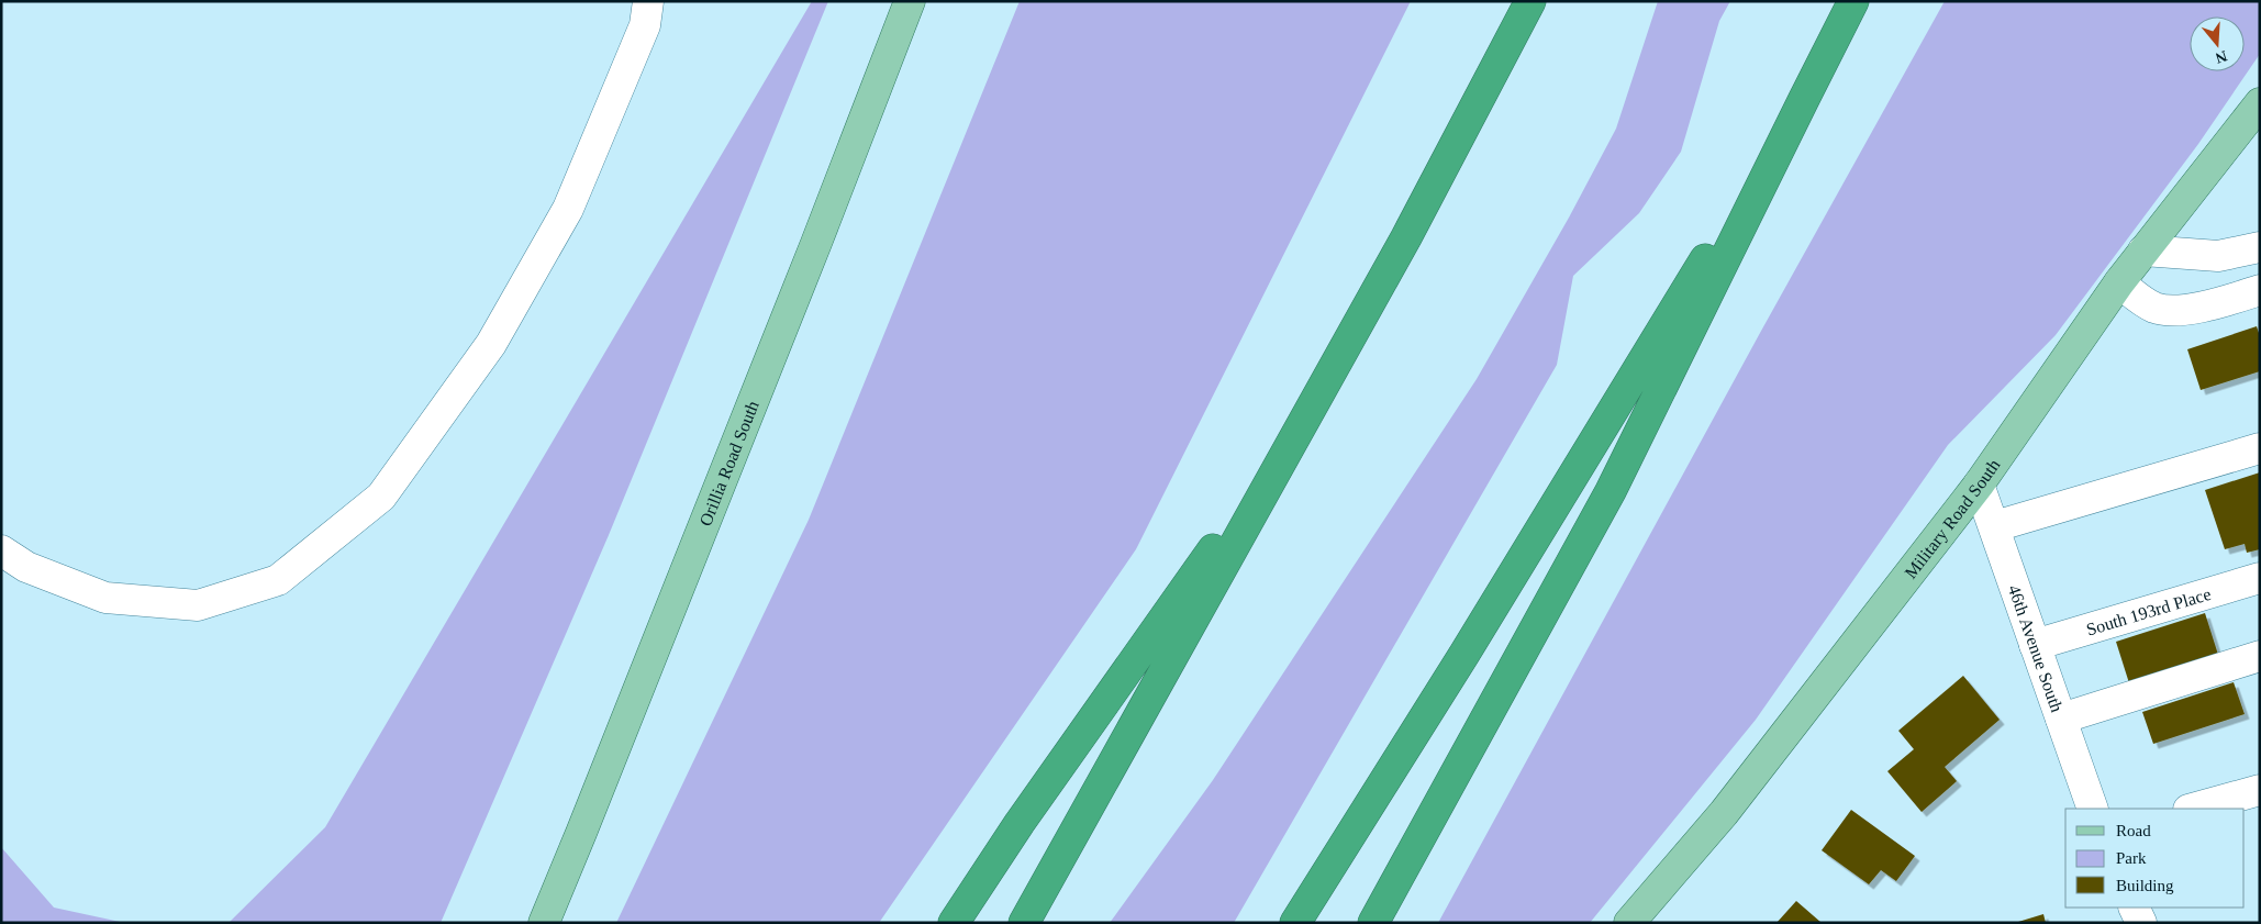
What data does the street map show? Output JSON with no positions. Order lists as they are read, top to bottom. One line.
{"streets":{"main road":["Orillia Road South","Military Road South"],"street":["South 193rd Place","46th Avenue South"]},"crossings":[["Military Road South","46th Avenue South"],["South 193rd Place","46th Avenue South"]],"legend":["Road","Park","Building"],"north":"bottom"}
